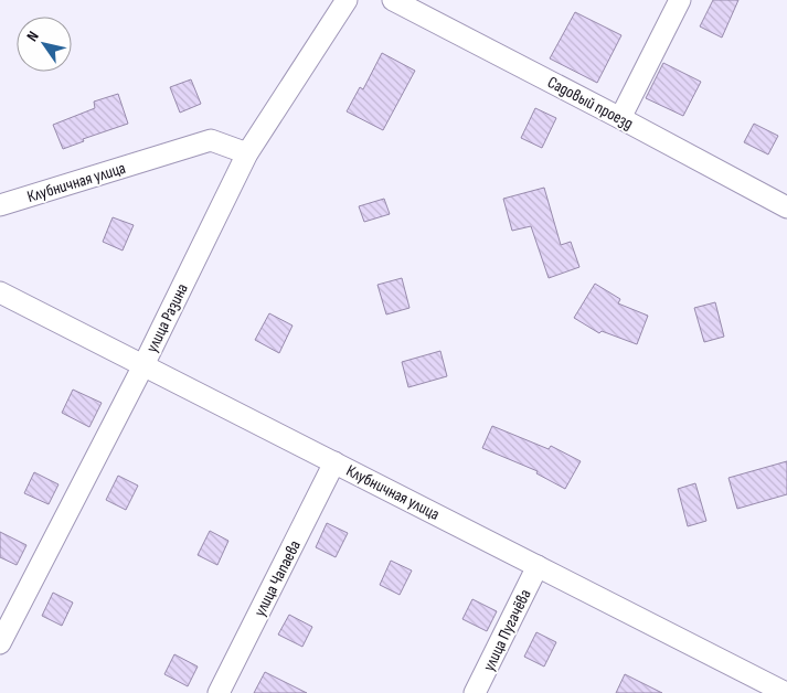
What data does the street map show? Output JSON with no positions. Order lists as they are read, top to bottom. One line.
{"streets":{"street":["Садовый проезд","Клубничная улица","улица Разина","улица Чапаева","улица Пугачёва"]},"crossings":[["Клубничная улица","улица Разина"],["Клубничная улица","улица Чапаева"],["Клубничная улица","улица Пугачёва"]],"north":"top left"}
